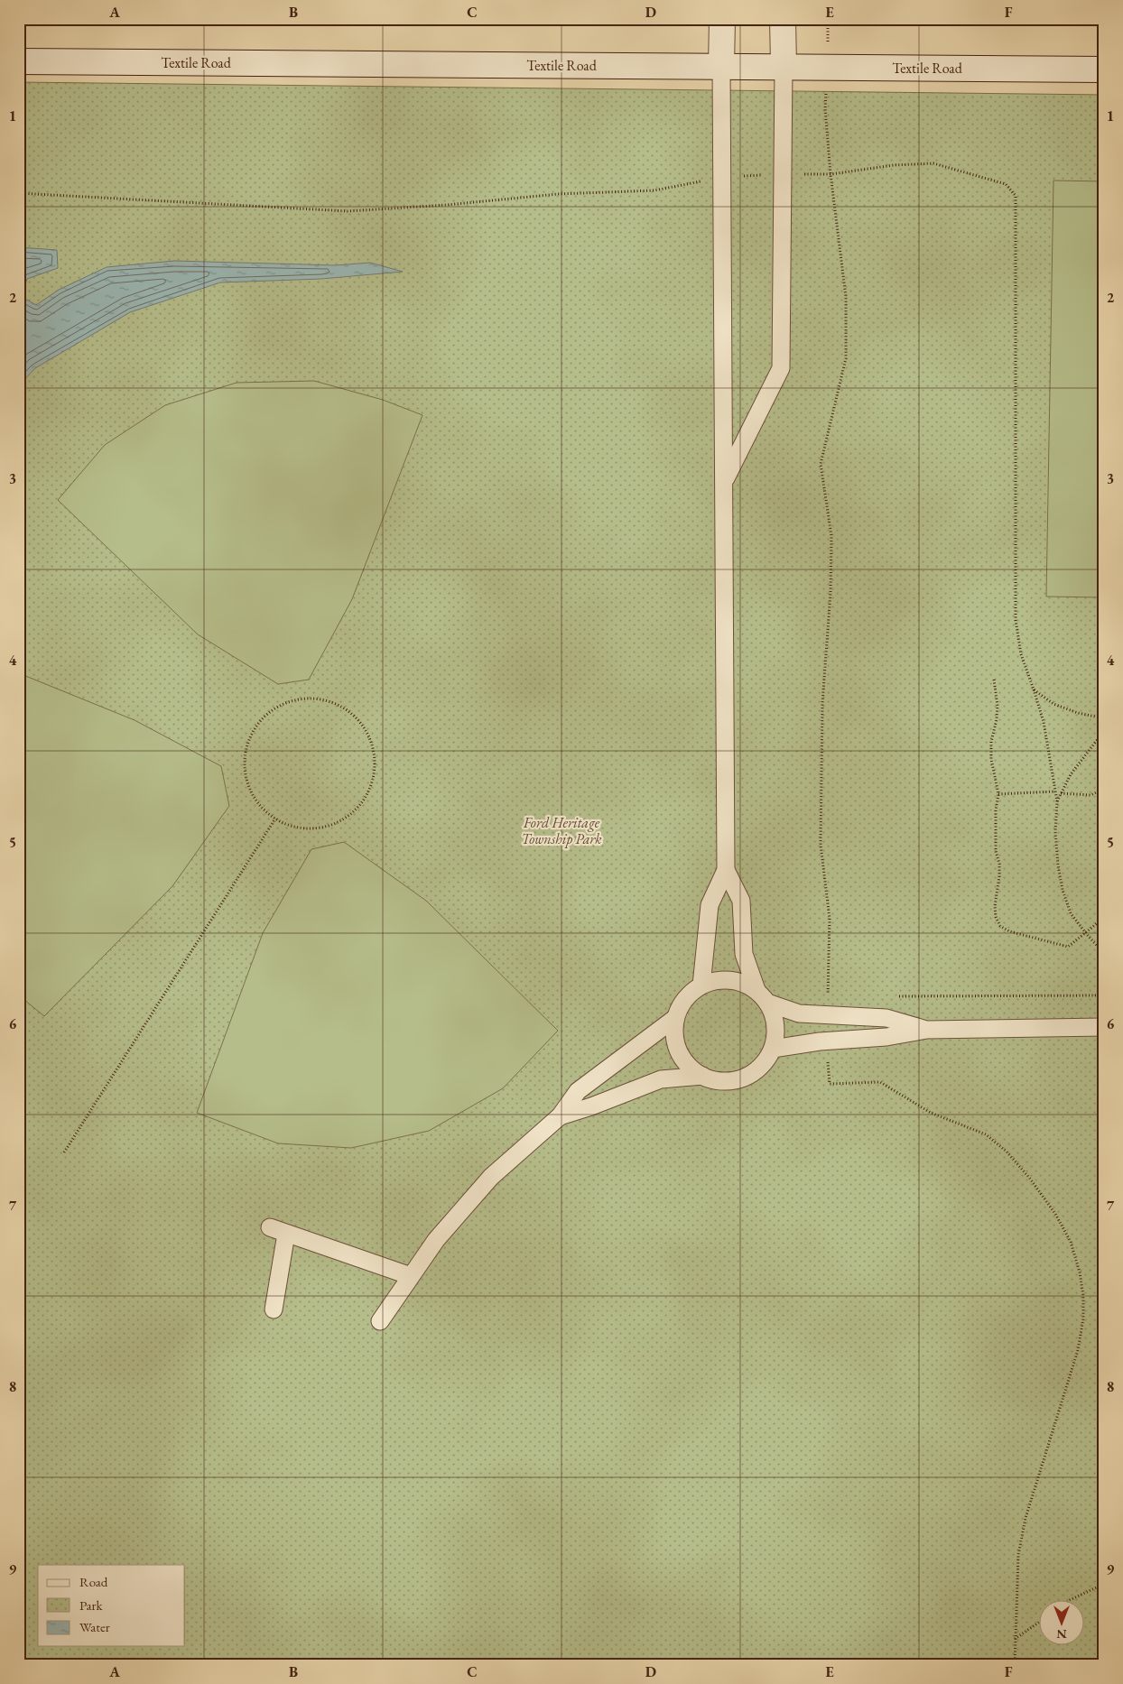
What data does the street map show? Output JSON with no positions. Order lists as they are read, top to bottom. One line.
{"streets":{"main road":["Textile Road"]},"parks":["Ford Heritage Township Park"],"legend":["Road","Park","Water"],"north":"bottom","grid":{"columns":["A","B","C","D","E","F"],"rows":["1","2","3","4","5","6","7","8","9"]}}
